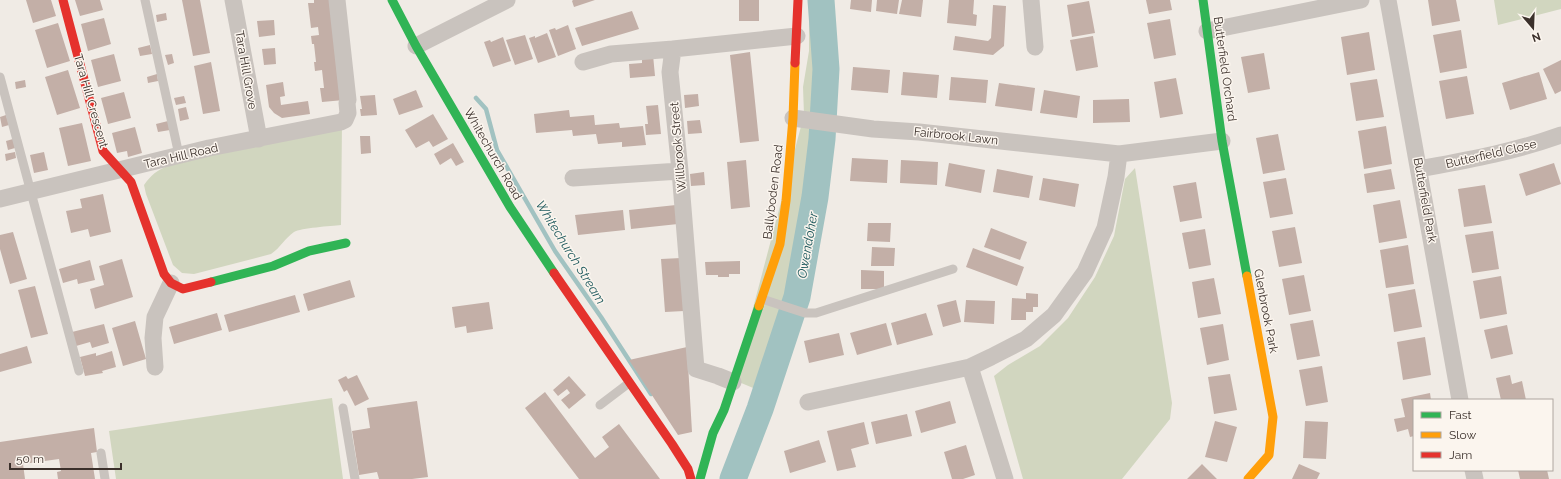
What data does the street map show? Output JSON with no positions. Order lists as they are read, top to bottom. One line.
{"streets":{"street":["Butterfield Orchard","Tara Hill Grove","Tara Hill Crescent","Fairbrook Lawn","Willbrook Street","Whitechurch Road","Butterfield Close","Tara Hill Road","Ballyboden Road","Butterfield Park","Glenbrook Park"]},"crossings":[["Butterfield Orchard","Fairbrook Lawn"],["Butterfield Orchard","Glenbrook Park"],["Tara Hill Grove","Tara Hill Road"],["Tara Hill Crescent","Tara Hill Road"],["Fairbrook Lawn","Ballyboden Road"],["Fairbrook Lawn","Glenbrook Park"],["Willbrook Street","Ballyboden Road"],["Butterfield Close","Butterfield Park"]],"water":["Owendoher","Whitechurch Stream"],"legend":["Fast","Slow","Jam"],"scale_bar":"50 m","north":"bottom"}
